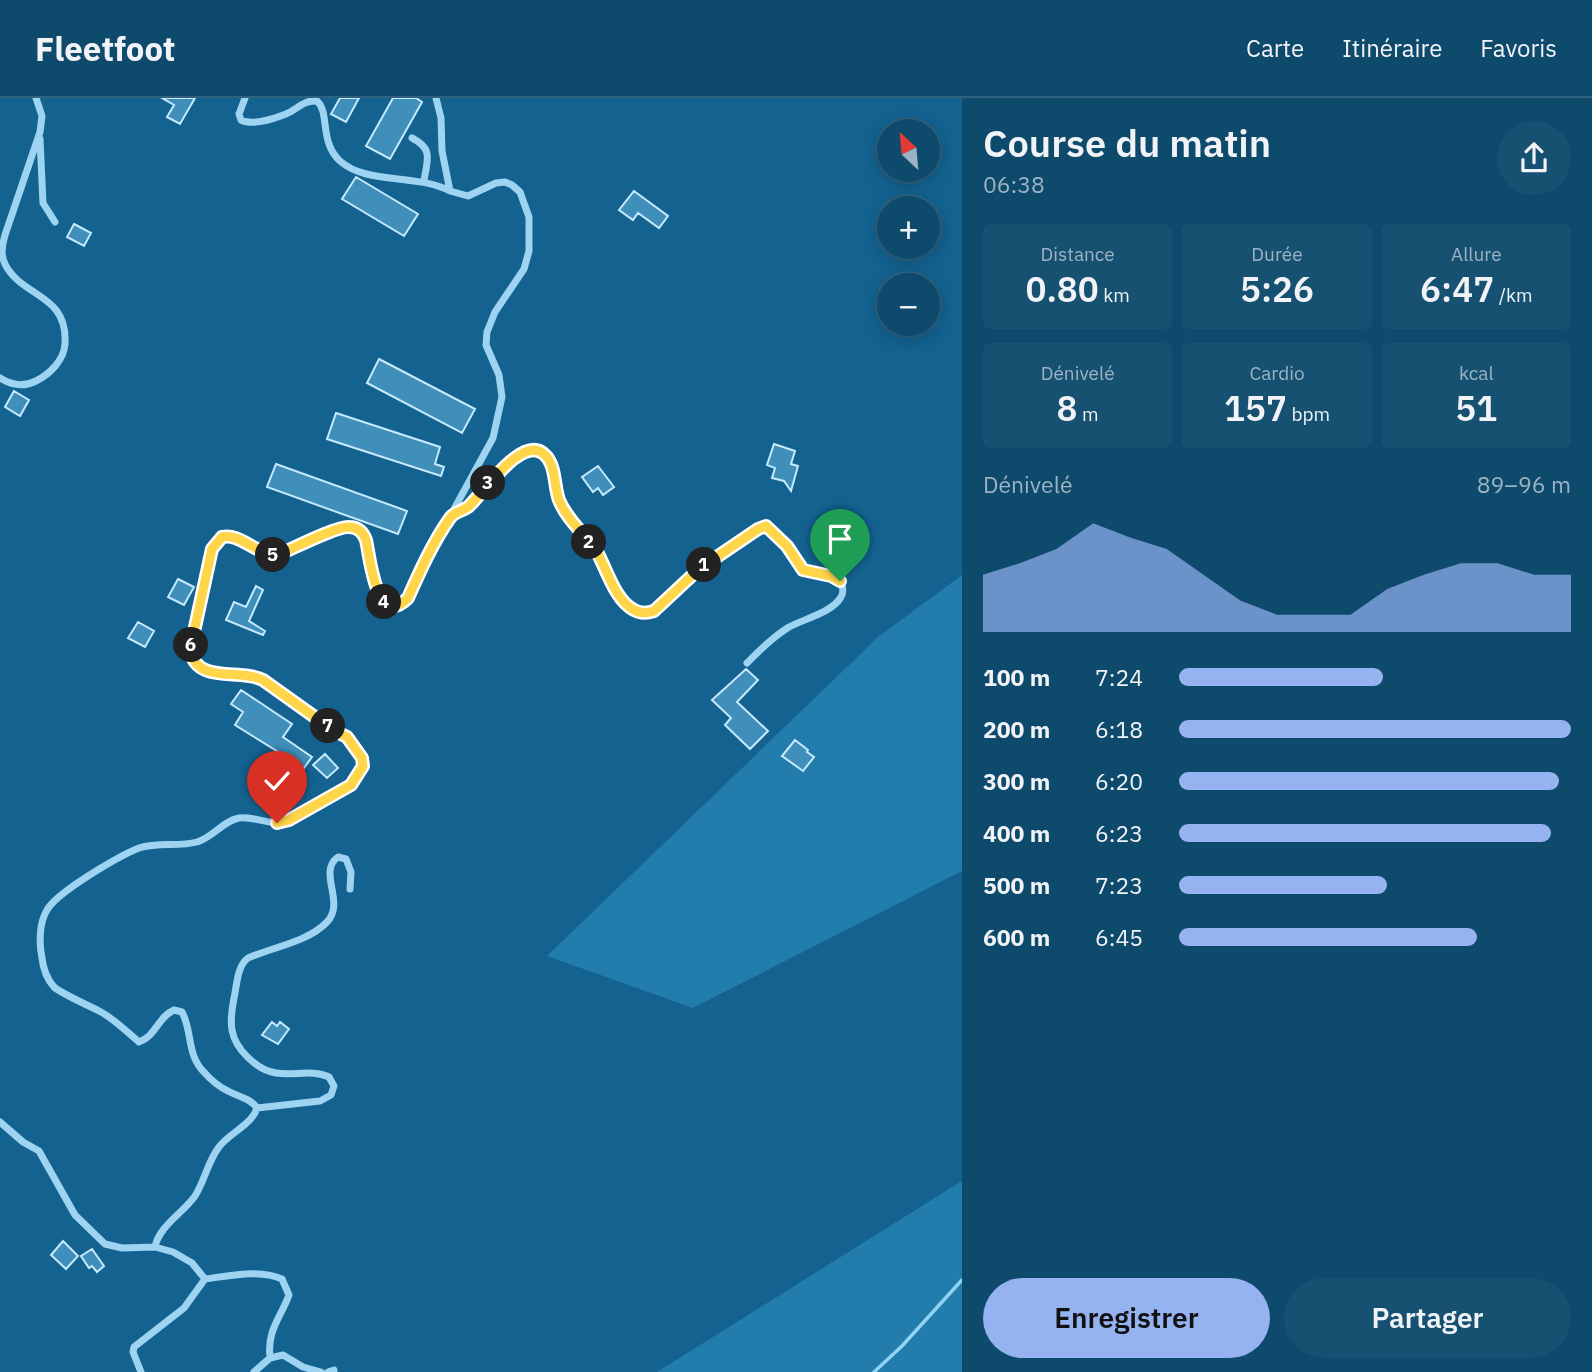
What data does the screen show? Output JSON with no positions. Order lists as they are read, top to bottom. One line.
{"north":"top left","page":{"header":"Fleetfoot","nav":["Carte","Itinéraire","Favoris"],"heading":["Course du matin","06:38"],"map_buttons":["+","−"],"stats":[["Distance","0.80 km"],["Durée","5:26"],["Allure","6:47 /km"],["Dénivelé","8 m"],["Cardio","157 bpm"],["kcal","51"]],"chart":["Dénivelé","89–96 m"],"pins":["3","2","5","1","4","6","7"],"list":[{"name":"100 m","note":"7:24"},{"name":"200 m","note":"6:18"},{"name":"300 m","note":"6:20"},{"name":"400 m","note":"6:23"},{"name":"500 m","note":"7:23"},{"name":"600 m","note":"6:45"}],"buttons":["Enregistrer","Partager"]}}
